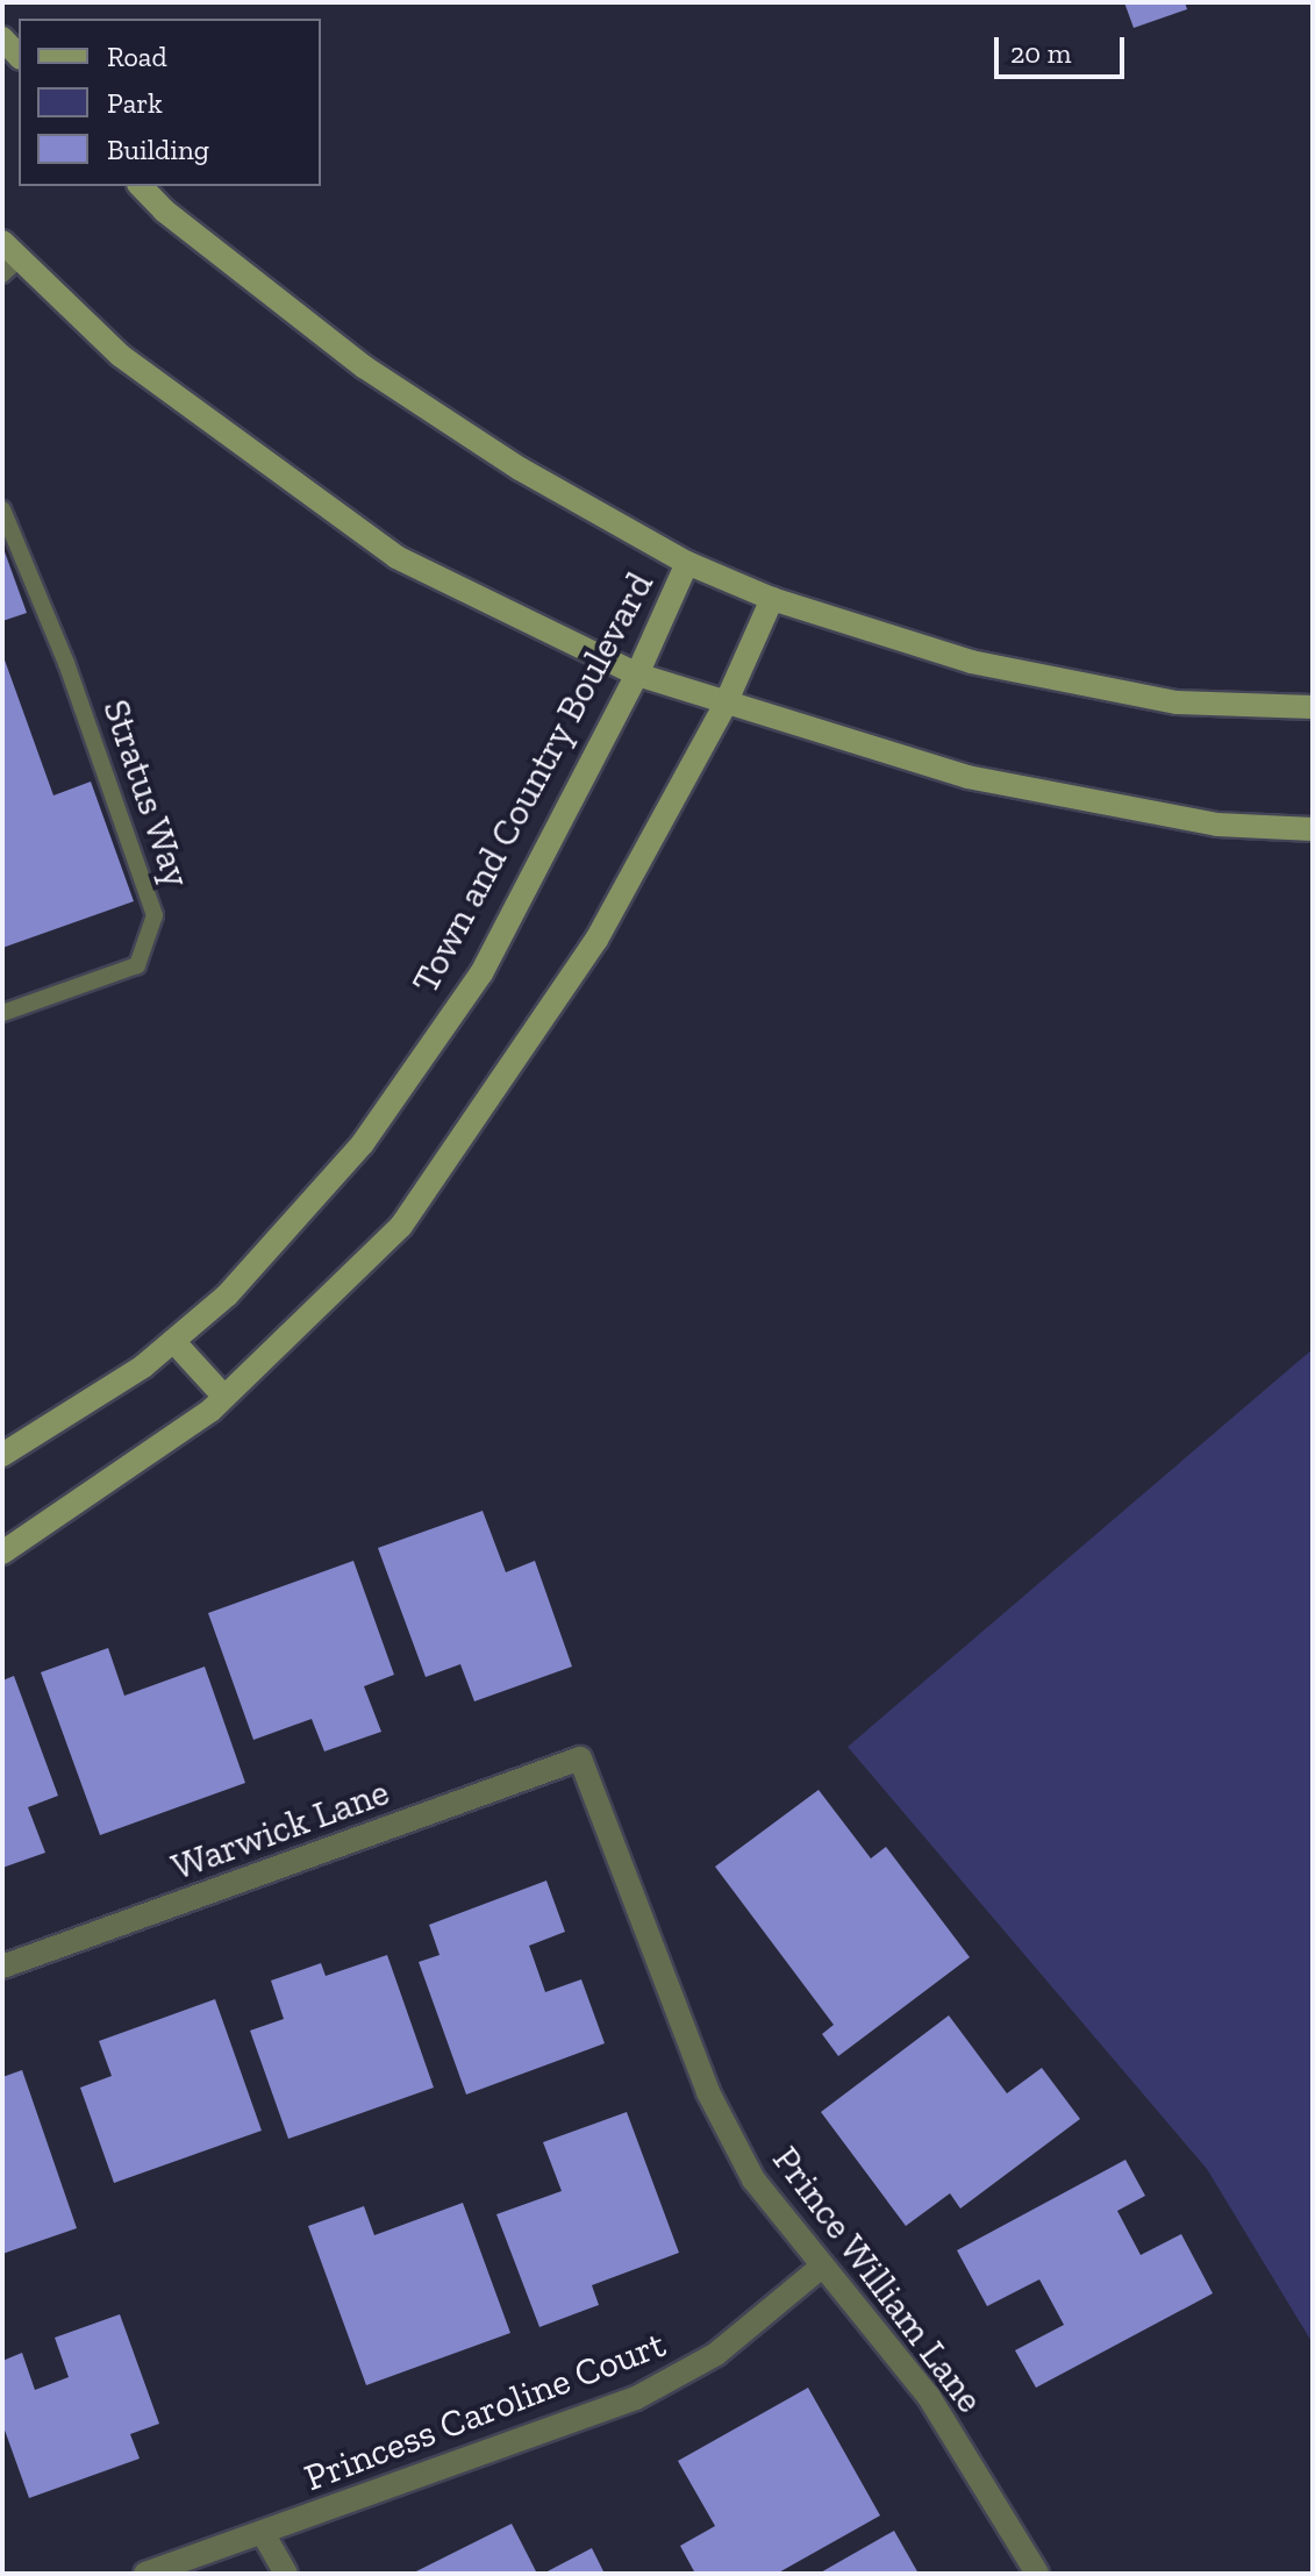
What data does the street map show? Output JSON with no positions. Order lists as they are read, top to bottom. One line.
{"streets":{"main road":["Town and Country Boulevard"],"street":["Warwick Lane","Prince William Lane","Princess Caroline Court"],"lane":["Stratus Way"]},"crossings":[["Warwick Lane","Prince William Lane"],["Prince William Lane","Princess Caroline Court"]],"legend":["Road","Park","Building"],"scale_bar":"20 m"}
